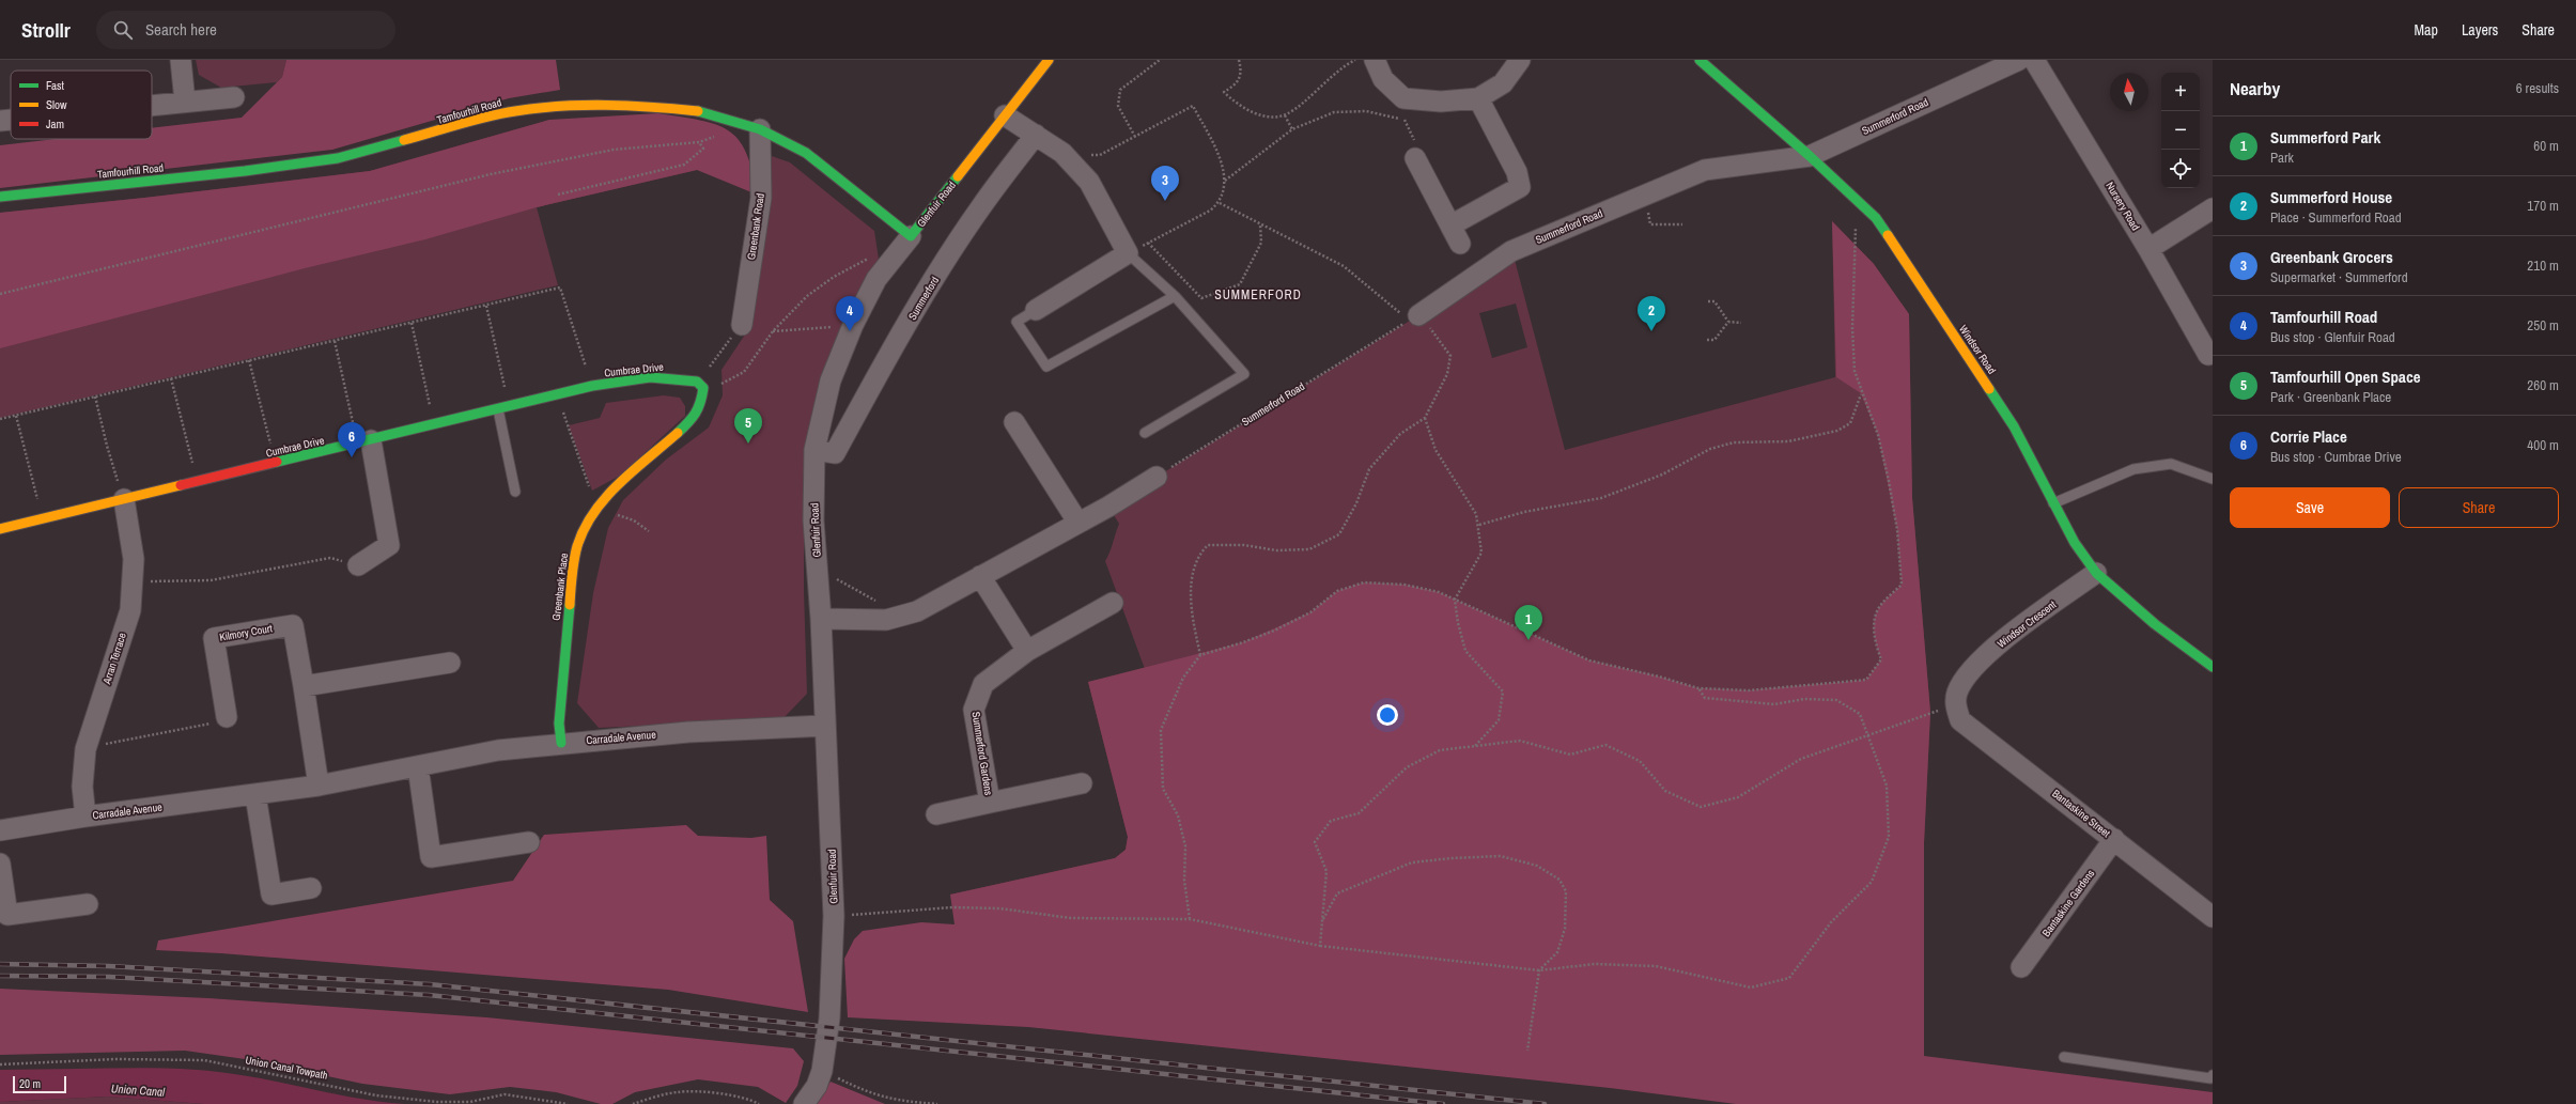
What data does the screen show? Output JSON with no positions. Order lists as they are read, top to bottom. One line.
{"streets":{"street":["Tamfourhill Road","Summerford Road","Glenfuir Road","Nursery Road","Greenbank Road","Summerford","Windsor Road","Cumbrae Drive","Greenbank Place","Windsor Crescent","Kilmory Court","Arran Terrace","Carradale Avenue","Summerford Gardens","Bantaskine Street","Bantaskine Gardens"],"path":["Union Canal Towpath"]},"crossings":[["Tamfourhill Road","Glenfuir Road"],["Tamfourhill Road","Greenbank Road"],["Summerford Road","Windsor Road"],["Glenfuir Road","Summerford"],["Glenfuir Road","Carradale Avenue"],["Windsor Road","Windsor Crescent"],["Cumbrae Drive","Greenbank Place"],["Cumbrae Drive","Arran Terrace"],["Greenbank Place","Carradale Avenue"],["Windsor Crescent","Bantaskine Street"],["Kilmory Court","Carradale Avenue"],["Arran Terrace","Carradale Avenue"],["Bantaskine Street","Bantaskine Gardens"]],"districts":["SUMMERFORD"],"water":["Union Canal"],"legend":["Fast","Slow","Jam"],"scale_bar":"20 m","north":"top","page":{"header":"Strollr","search":"Search here","nav":["Map","Layers","Share"],"heading":["Nearby","6 results"],"map_buttons":["+","−"],"list":[{"mark":"1","name":"Summerford Park","note":"Park","value":"60 m"},{"mark":"2","name":"Summerford House","note":"Place · Summerford Road","value":"170 m"},{"mark":"3","name":"Greenbank Grocers","note":"Supermarket · Summerford","value":"210 m"},{"mark":"4","name":"Tamfourhill Road","note":"Bus stop · Glenfuir Road","value":"250 m"},{"mark":"5","name":"Tamfourhill Open Space","note":"Park · Greenbank Place","value":"260 m"},{"mark":"6","name":"Corrie Place","note":"Bus stop · Cumbrae Drive","value":"400 m"}],"pins":["3","2","4","5","6","1"],"buttons":["Save","Share"],"scale":"20 m"}}
